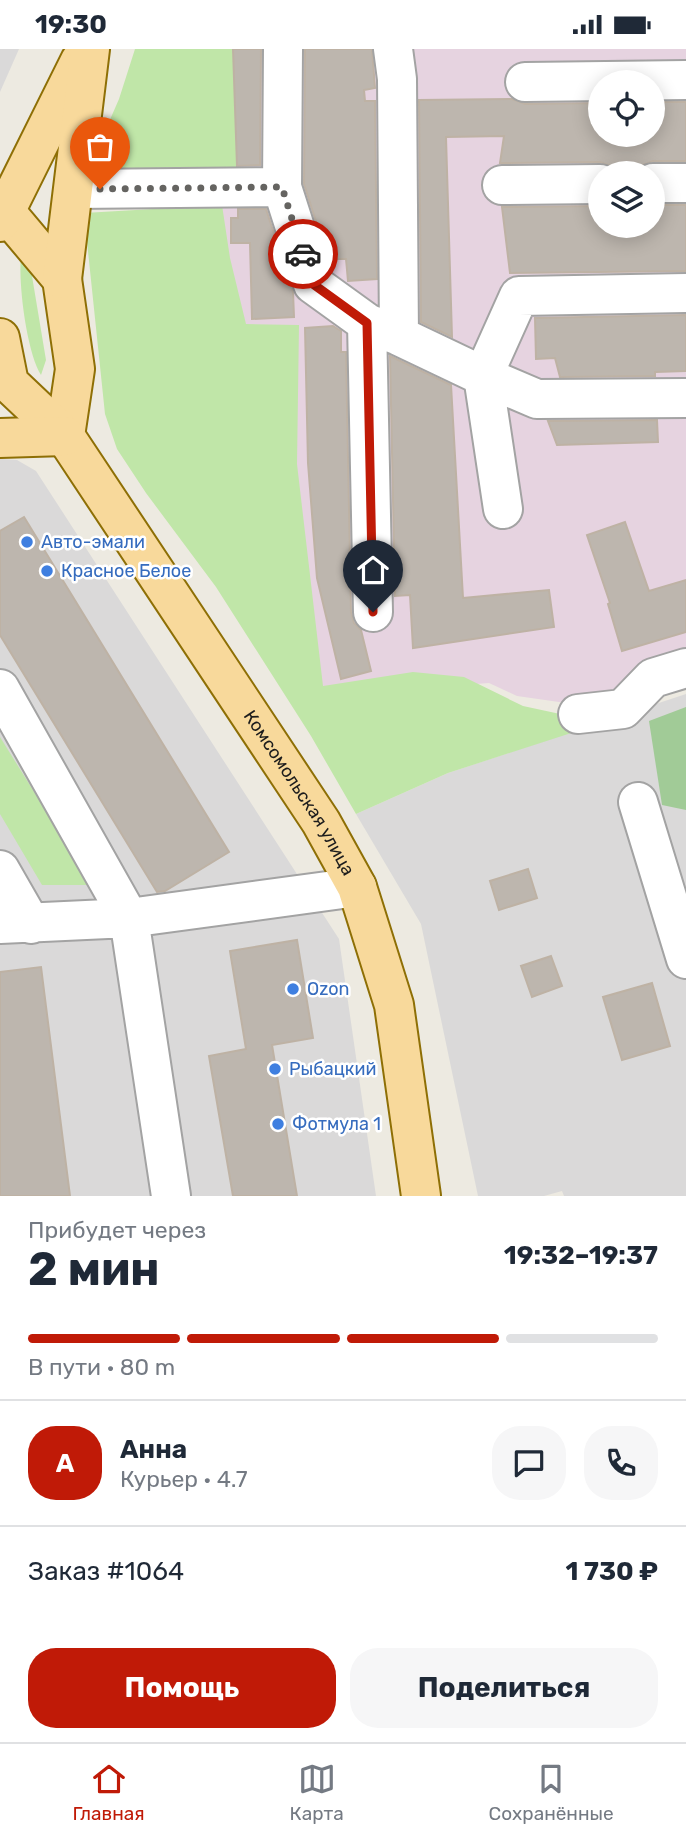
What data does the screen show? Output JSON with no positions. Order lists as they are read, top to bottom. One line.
{"streets":{"main road":["Комсомольская улица"]},"places":["Авто-эмали","Красное Белое","Ozon","Рыбацкий","Фотмула 1"],"page":{"status":"19:30","heading":["2 мин","Прибудет через","19:32–19:37"],"panel":["Анна","Курьер · 4.7","Заказ #1064","1 730 ₽"],"bar":"В пути · 80 m","round":"А","buttons":["Помощь","Поделиться"],"tabs":["Главная","Карта","Сохранённые"]}}
